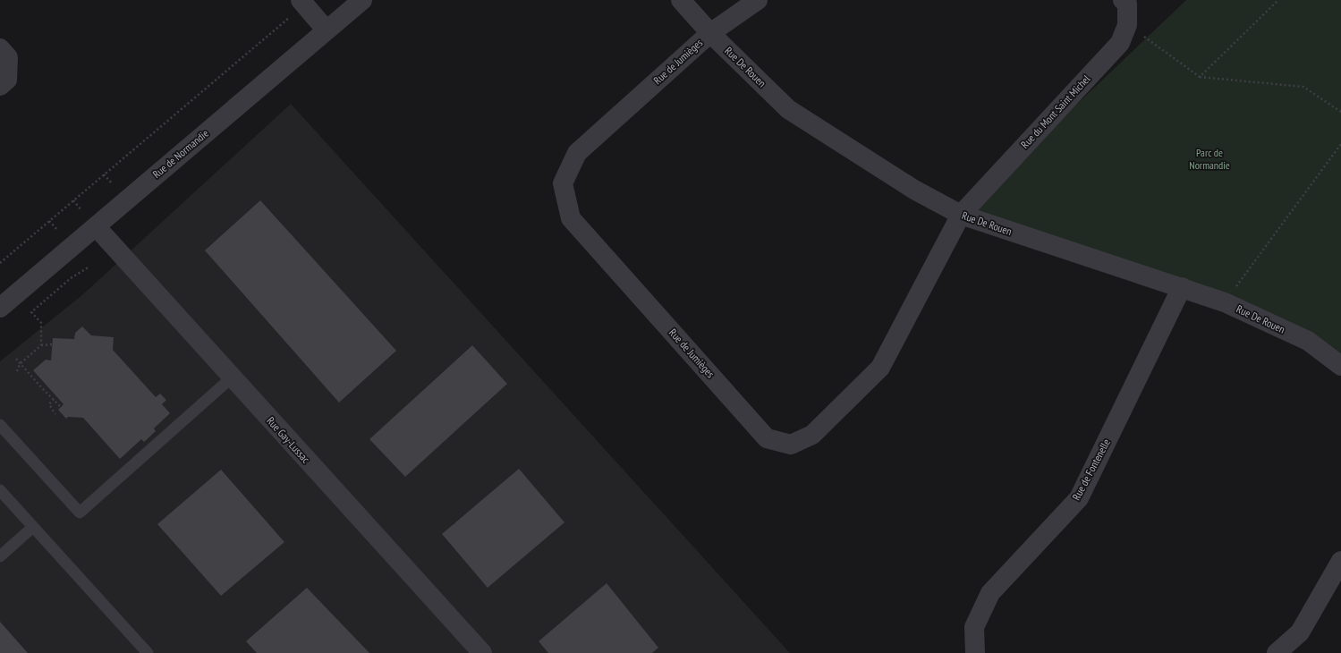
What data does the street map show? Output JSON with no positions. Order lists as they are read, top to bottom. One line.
{"streets":{"street":["Rue de Jumièges","Rue De Rouen","Rue du Mont Saint Michel","Rue de Normandie","Rue Gay-Lussac","Rue de Fontenelle"]},"crossings":[["Rue de Jumièges","Rue De Rouen"],["Rue de Jumièges","Rue du Mont Saint Michel"],["Rue De Rouen","Rue du Mont Saint Michel"],["Rue De Rouen","Rue de Fontenelle"],["Rue de Normandie","Rue Gay-Lussac"]],"parks":["Parc de Normandie"]}
